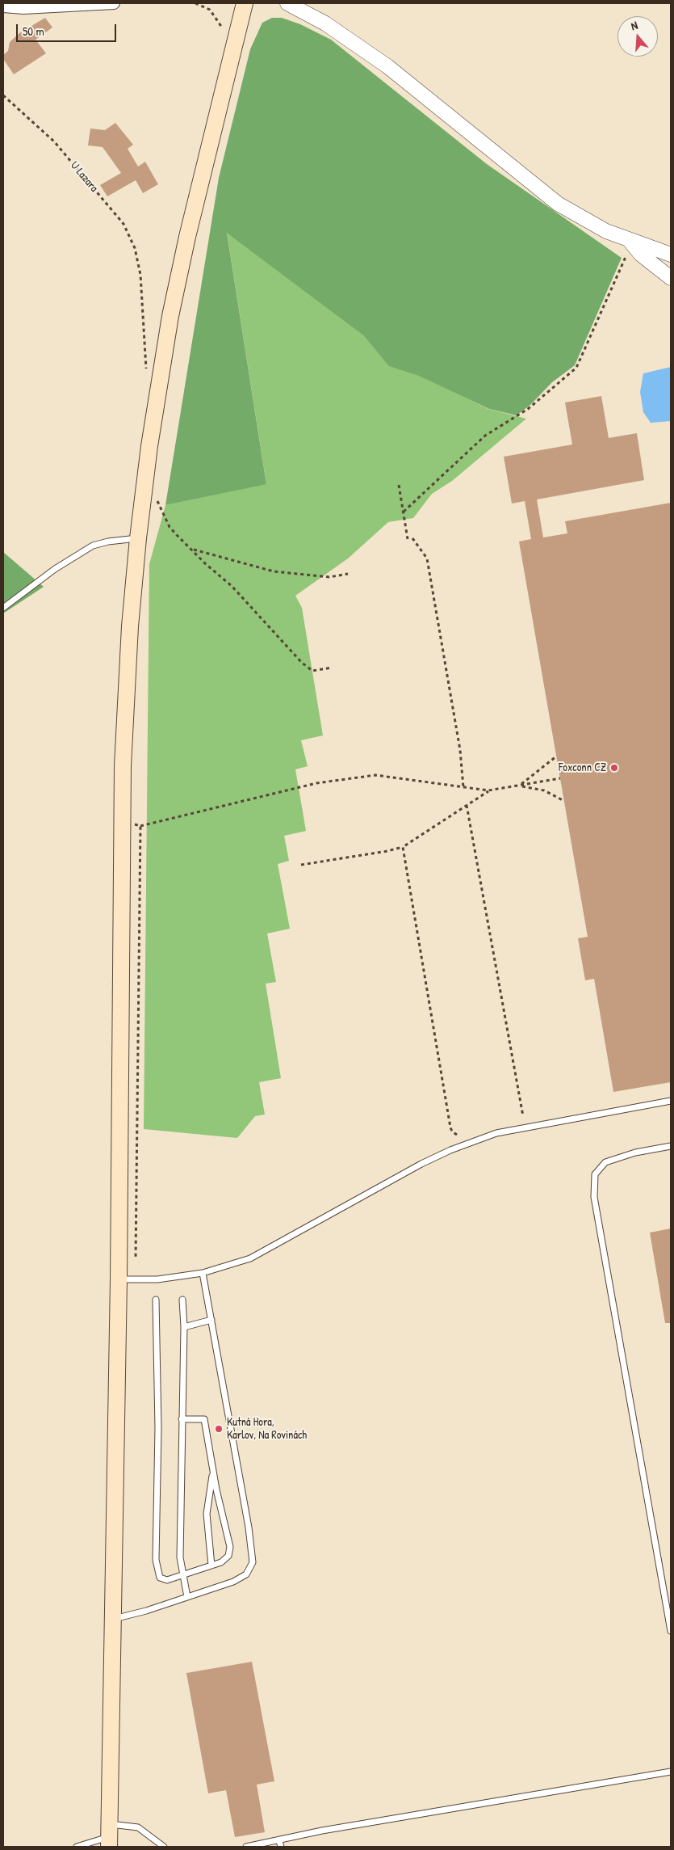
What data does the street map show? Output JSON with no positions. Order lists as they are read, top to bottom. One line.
{"streets":{"path":["U Lazara"]},"places":["Foxconn CZ","Kutná Hora, Karlov, Na Rovinách"],"scale_bar":"50 m","north":"top"}
